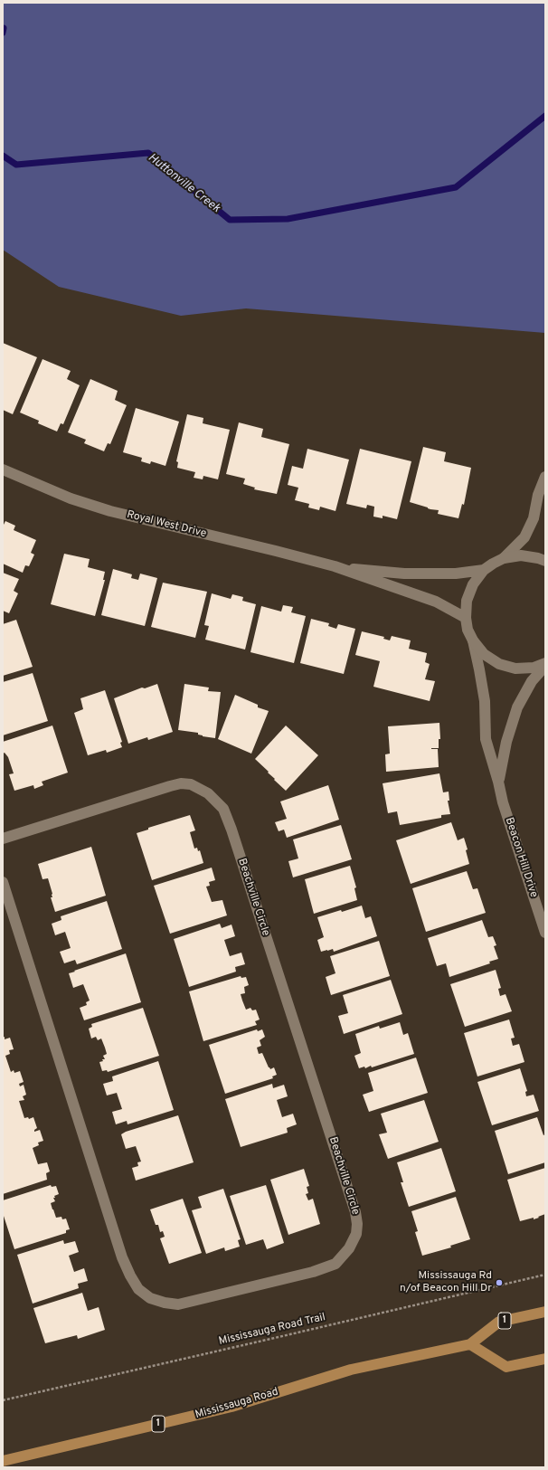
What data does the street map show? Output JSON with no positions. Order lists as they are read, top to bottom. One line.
{"streets":{"main road":["1","Mississauga Road"],"street":["Royal West Drive","Beacon Hill Drive","Beachville Circle"],"path":["Mississauga Road Trail"]},"water":["Huttonville Creek"],"places":["Mississauga Rd n/of Beacon Hill Dr"]}
